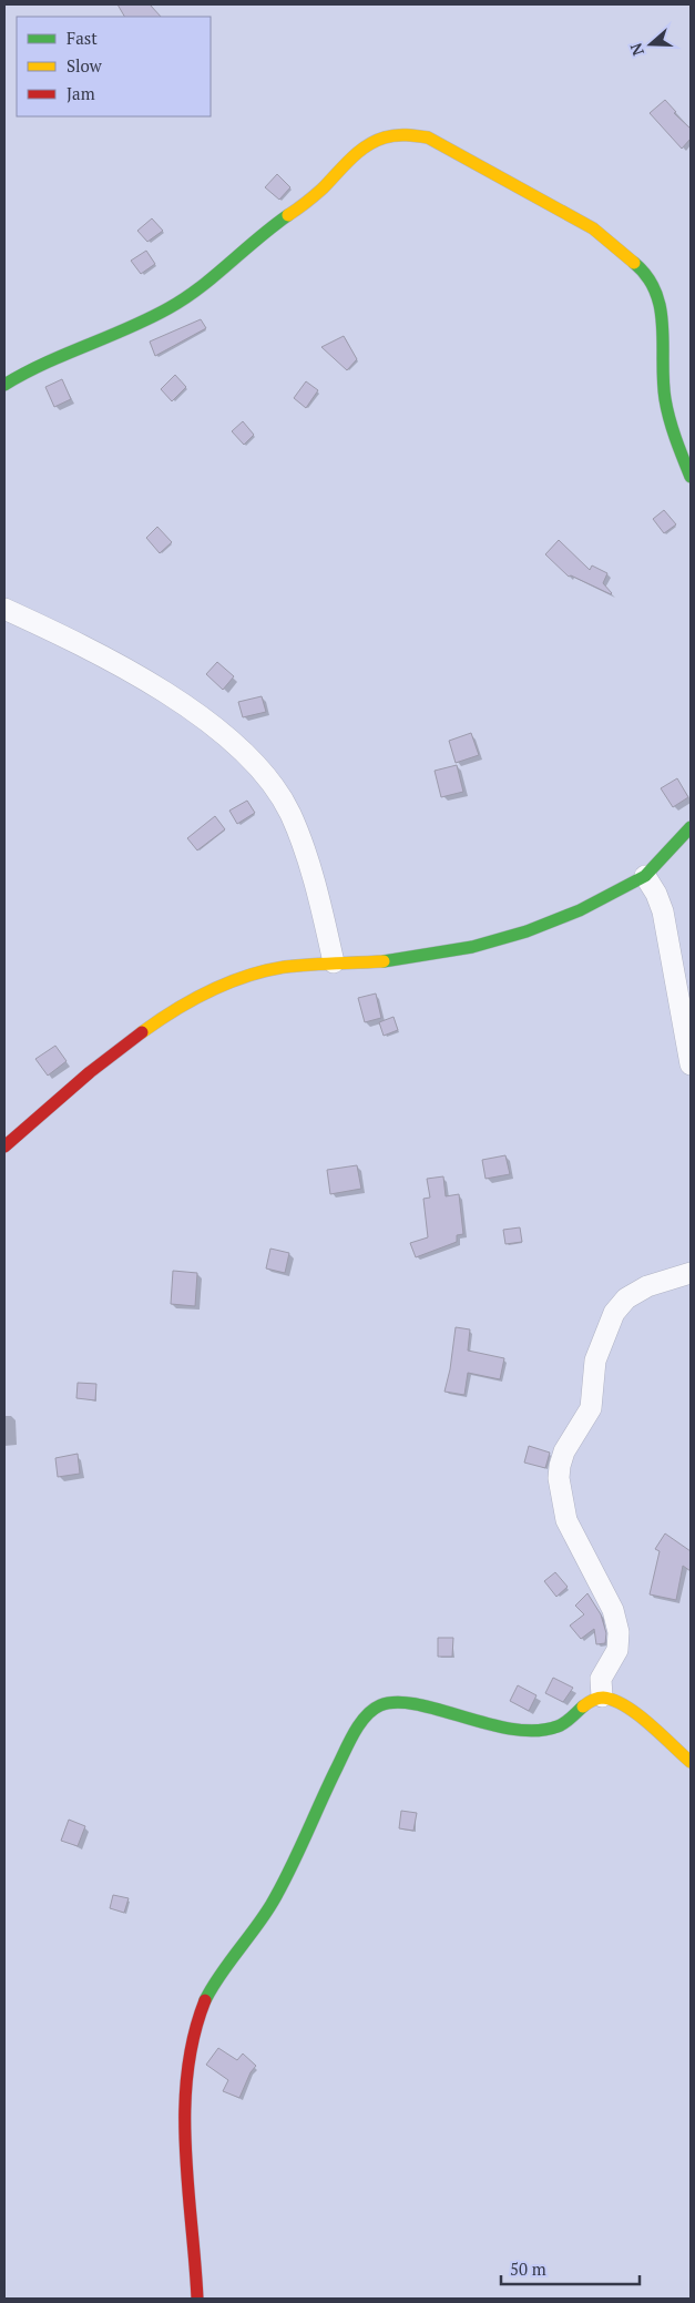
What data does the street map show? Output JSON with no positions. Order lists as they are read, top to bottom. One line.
{"legend":["Fast","Slow","Jam"],"scale_bar":"50 m","north":"left"}
